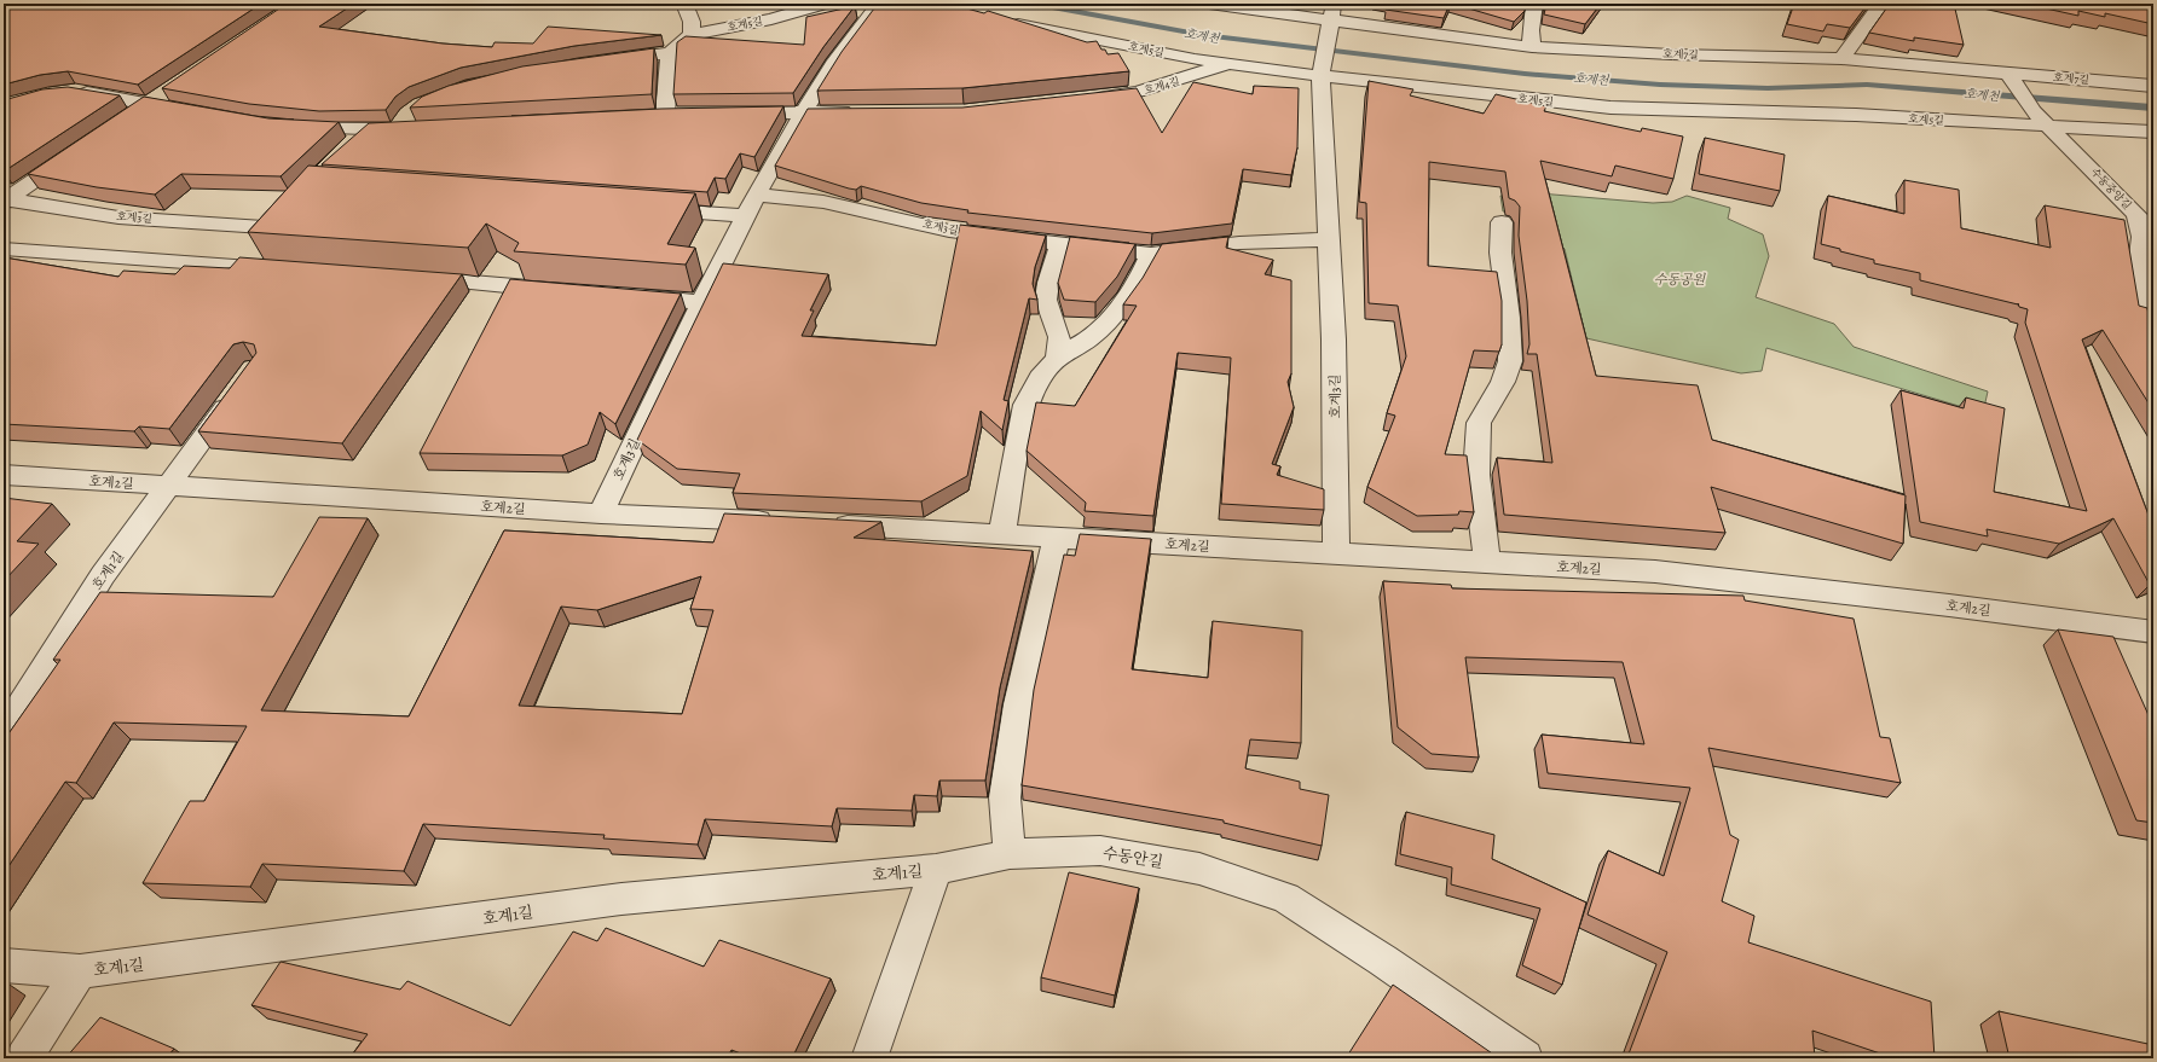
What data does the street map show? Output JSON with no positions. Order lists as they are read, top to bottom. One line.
{"streets":{"street":["호계5길","호계7길","호계4길","수동중앙길","호계3길","호계2길","호계1길","수동안길"]},"crossings":[["호계5길","호계4길"],["호계5길","수동중앙길"],["호계5길","호계3길"],["호계7길","수동중앙길"],["호계7길","호계3길"],["호계3길","호계2길"],["호계2길","호계1길"],["호계1길","수동안길"]],"water":["호계천"],"parks":["수동공원"]}
